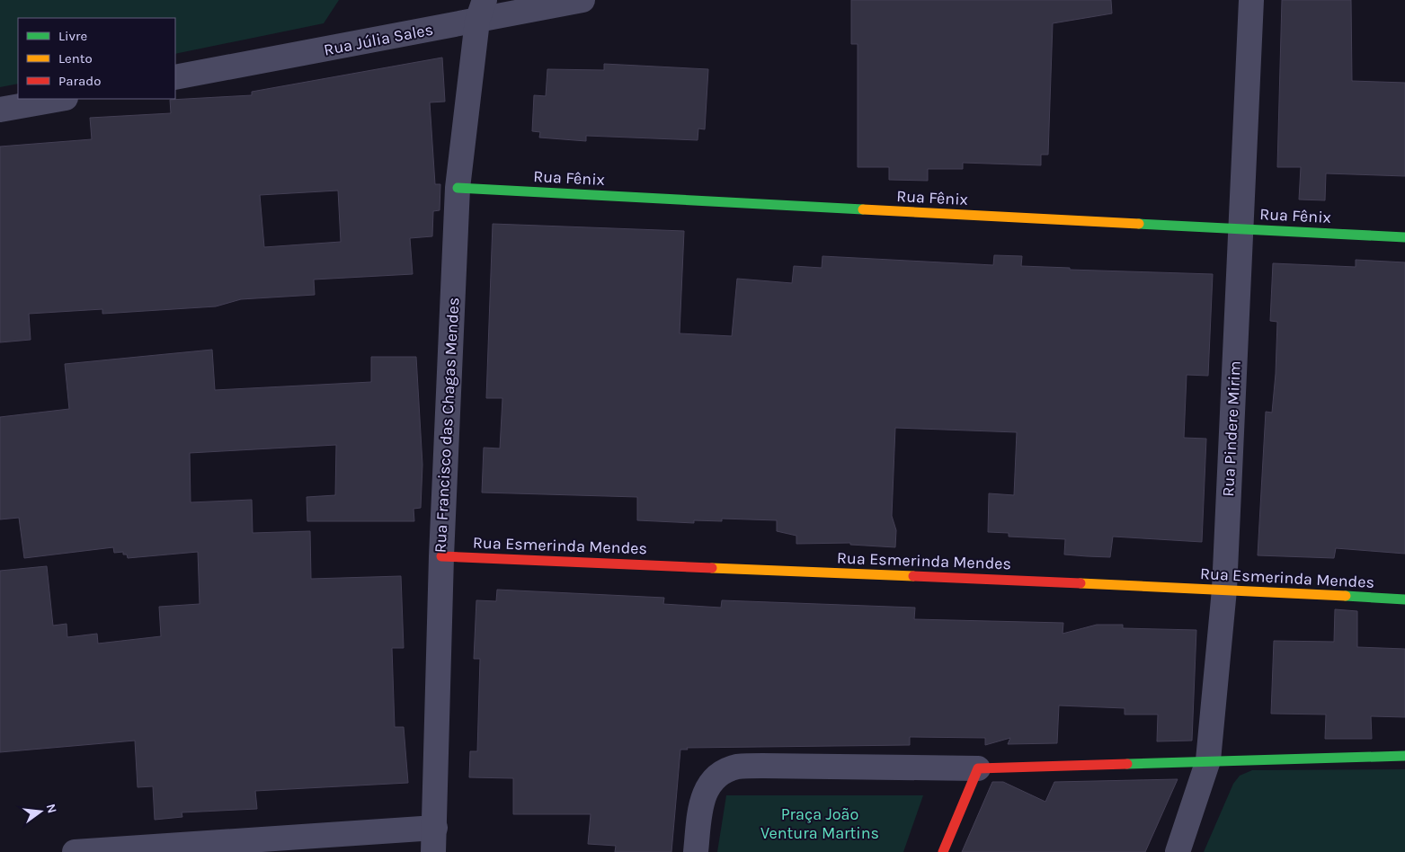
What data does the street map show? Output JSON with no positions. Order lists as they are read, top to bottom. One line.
{"streets":{"street":["Rua Júlia Sales","Rua Fênix","Rua Francisco das Chagas Mendes","Rua Pindere Mirim","Rua Esmerinda Mendes"]},"crossings":[["Rua Júlia Sales","Rua Francisco das Chagas Mendes"],["Rua Fênix","Rua Francisco das Chagas Mendes"],["Rua Fênix","Rua Pindere Mirim"],["Rua Francisco das Chagas Mendes","Rua Esmerinda Mendes"],["Rua Pindere Mirim","Rua Esmerinda Mendes"]],"parks":["Praça João Ventura Martins"],"legend":["Livre","Lento","Parado"],"north":"right"}
